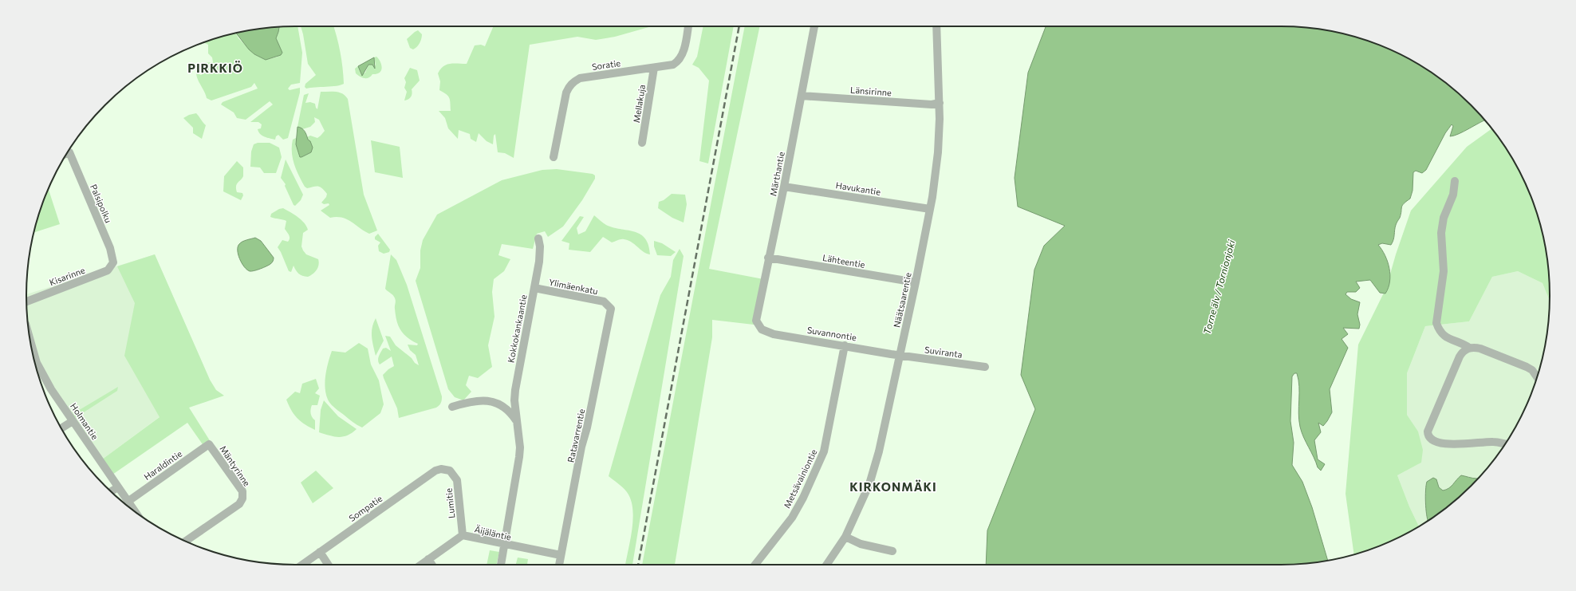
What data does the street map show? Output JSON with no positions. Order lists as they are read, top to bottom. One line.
{"streets":{"street":["Soratie","Länsirinne","Mellakuja","Märthantie","Havukantie","Palsipolku","Lähteentie","Kisarinne","Ylimäenkatu","Näätsaarentie","Kokkokankaantie","Suvannontie","Suviranta","Holmantie","Ratavarrentie","Haraldintie","Mäntyrinne","Metsävainiontie","Lumitie","Sompatie","Äijäläntie"]},"crossings":[["Soratie","Mellakuja"],["Länsirinne","Märthantie"],["Länsirinne","Näätsaarentie"],["Märthantie","Havukantie"],["Märthantie","Lähteentie"],["Märthantie","Suvannontie"],["Havukantie","Näätsaarentie"],["Palsipolku","Kisarinne"],["Lähteentie","Näätsaarentie"],["Ylimäenkatu","Kokkokankaantie"],["Ylimäenkatu","Ratavarrentie"],["Näätsaarentie","Suvannontie"],["Näätsaarentie","Suviranta"],["Kokkokankaantie","Äijäläntie"],["Suvannontie","Suviranta"],["Suvannontie","Metsävainiontie"],["Holmantie","Haraldintie"],["Ratavarrentie","Äijäläntie"],["Haraldintie","Mäntyrinne"],["Lumitie","Sompatie"],["Lumitie","Äijäläntie"]],"districts":["PIRKKIÖ","KIRKONMÄKI"],"water":["Torne älv / Tornionjoki"]}
